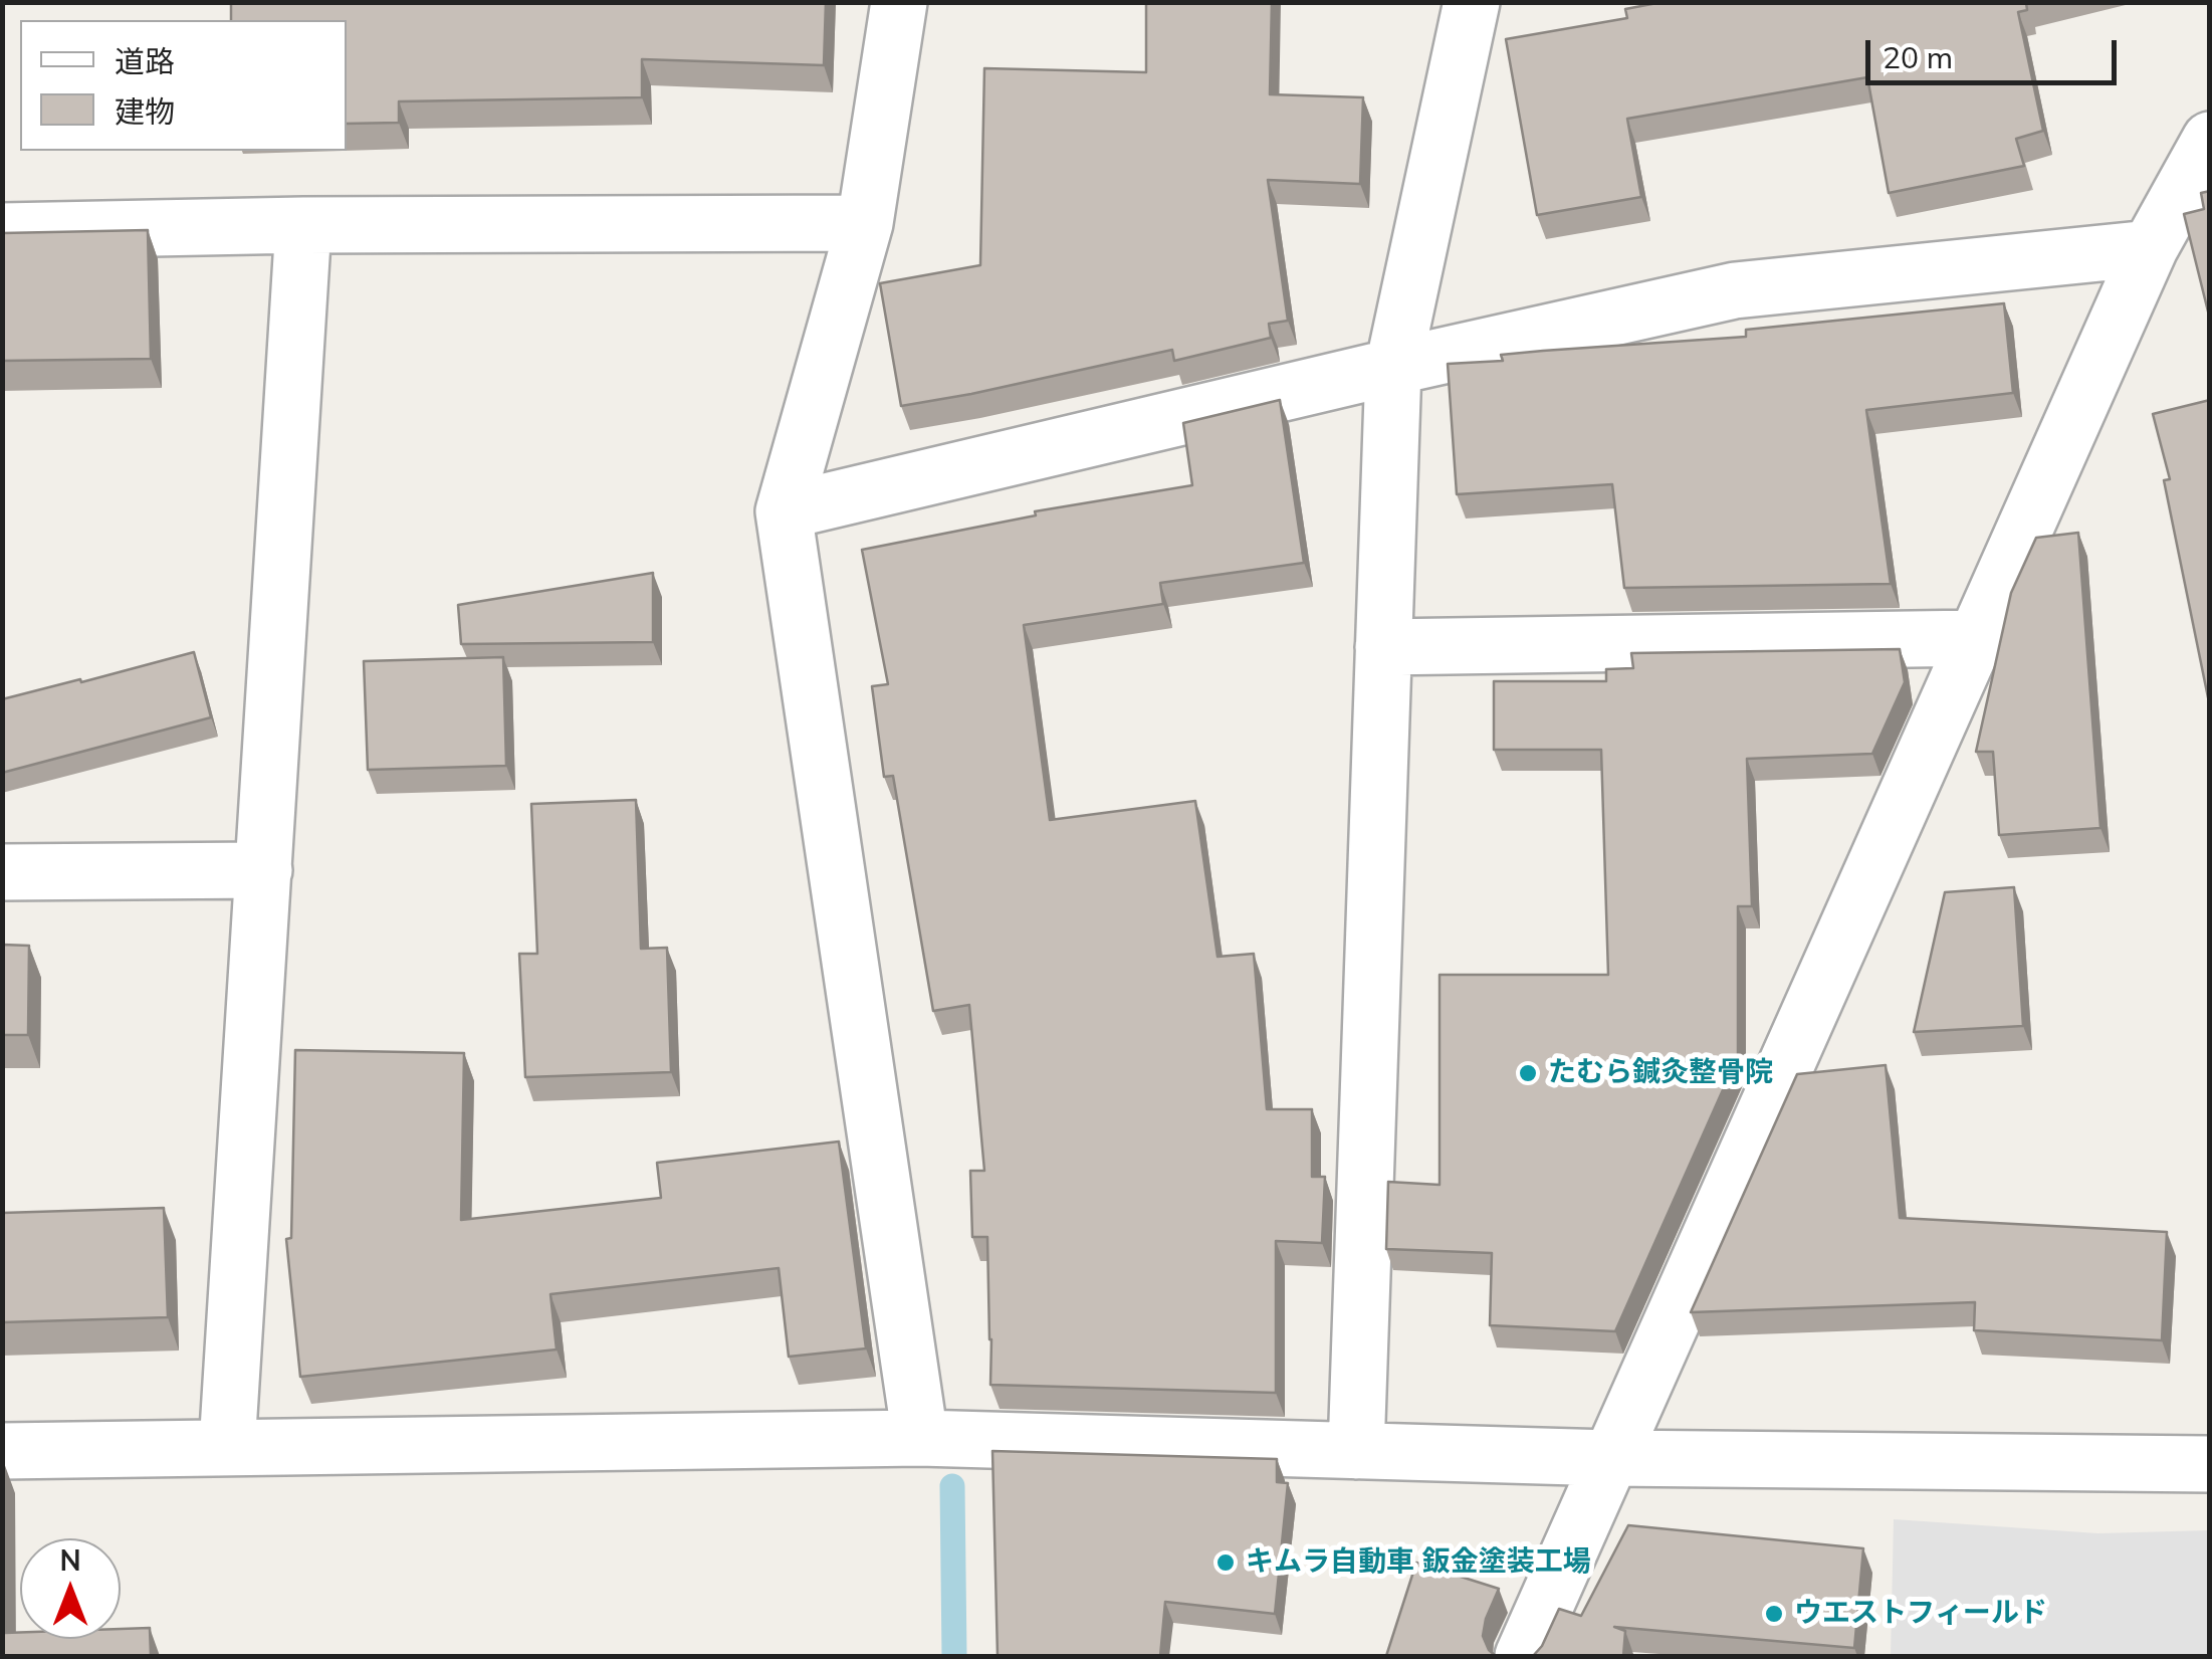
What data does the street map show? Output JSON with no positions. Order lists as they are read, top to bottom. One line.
{"places":["たむら鍼灸整骨院","キムラ自動車 鈑金塗装工場","ウエストフィールド"],"legend":["道路","建物"],"scale_bar":"20 m","north":"top"}
